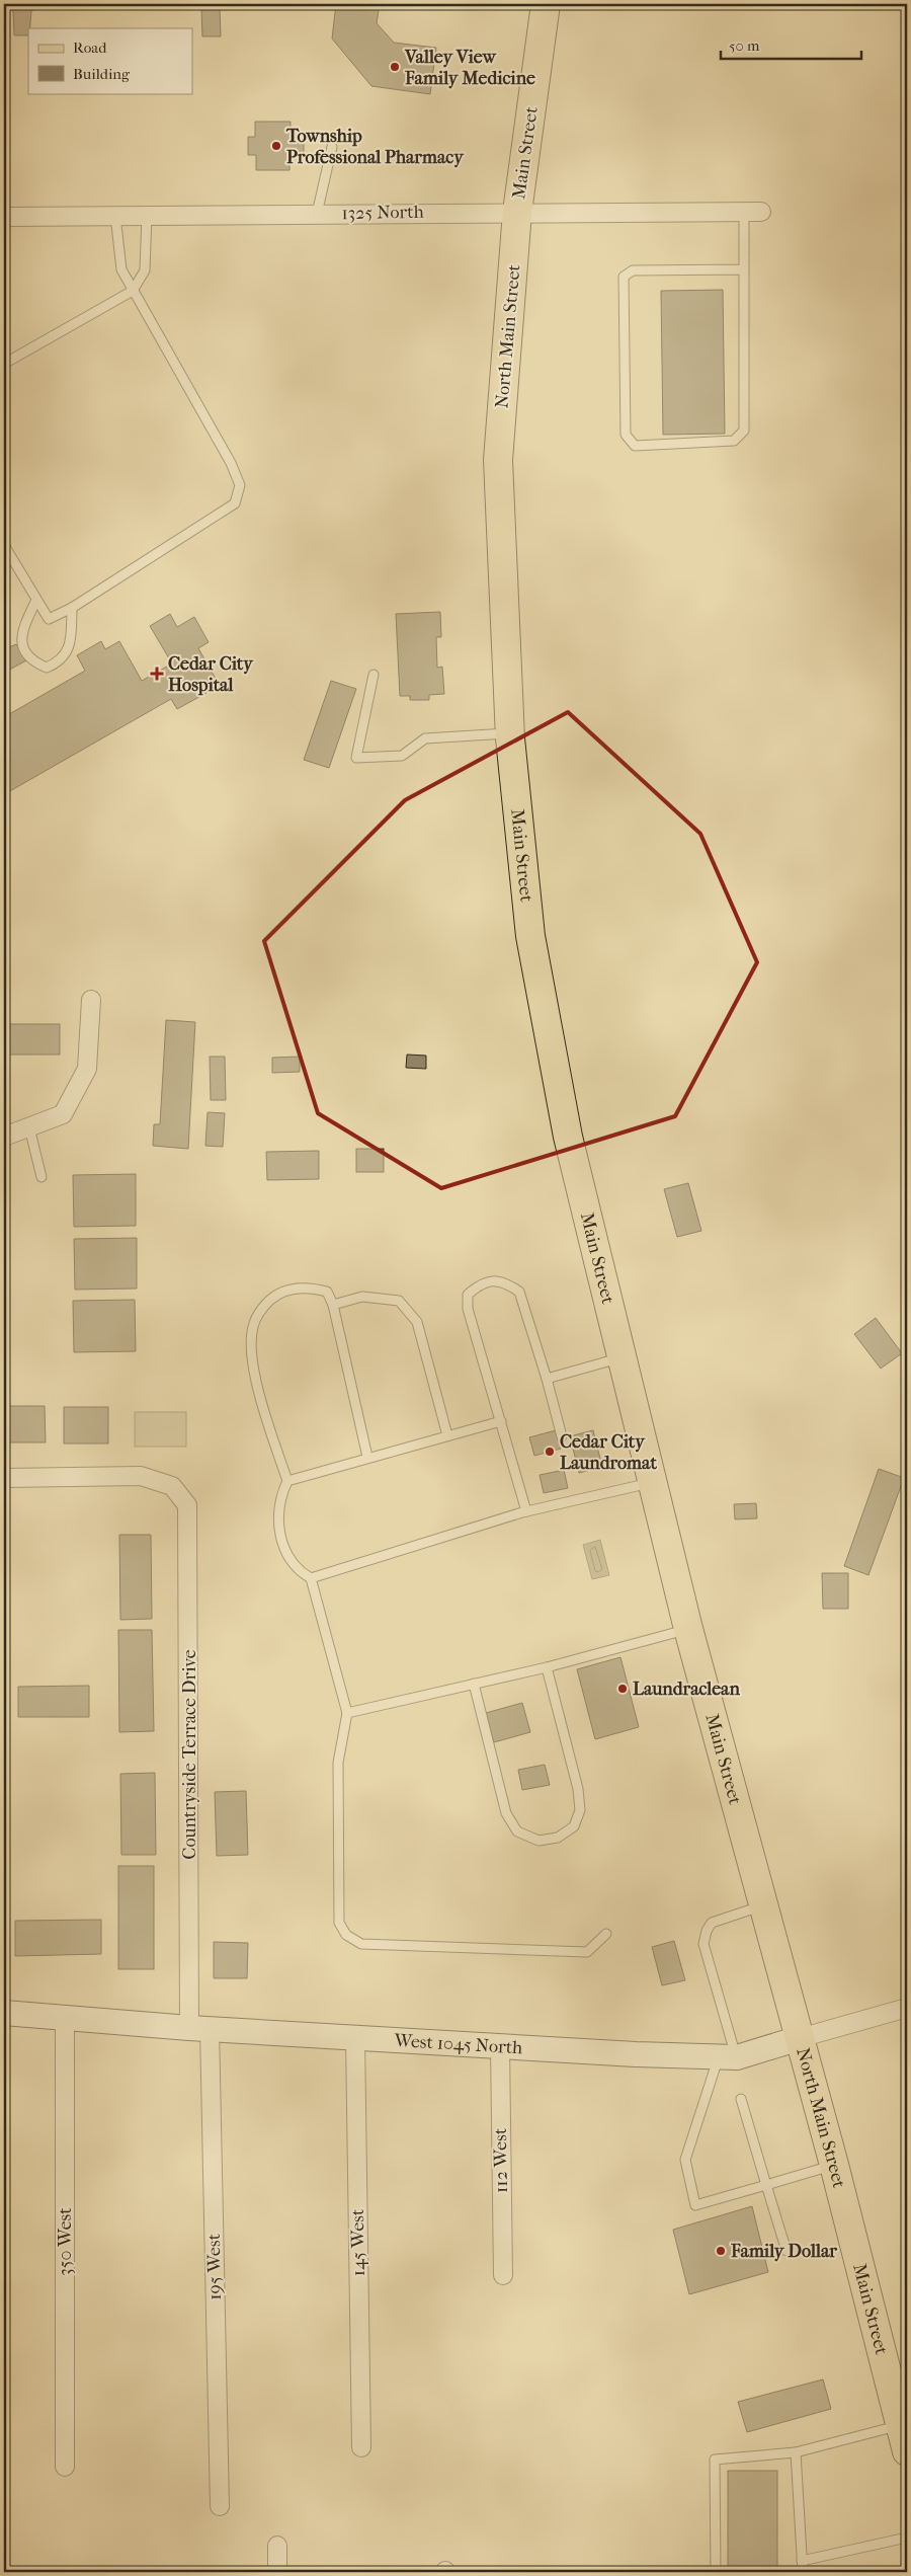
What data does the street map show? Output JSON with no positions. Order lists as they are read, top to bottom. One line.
{"streets":{"main road":["Main Street","North Main Street","West 1045 North"],"street":["1325 North","Countryside Terrace Drive","112 West","350 West","145 West","195 West"]},"crossings":[["Main Street","1325 North"],["Main Street","North Main Street"],["Main Street","West 1045 North"],["1325 North","North Main Street"],["North Main Street","West 1045 North"],["Countryside Terrace Drive","West 1045 North"],["Countryside Terrace Drive","195 West"],["West 1045 North","112 West"],["West 1045 North","350 West"],["West 1045 North","145 West"],["West 1045 North","195 West"]],"places":{"other":["Valley View Family Medicine","Township Professional Pharmacy","Cedar City Laundromat","Laundraclean","Family Dollar"],"health":["Cedar City Hospital"]},"legend":["Road","Building"],"scale_bar":"50 m"}
